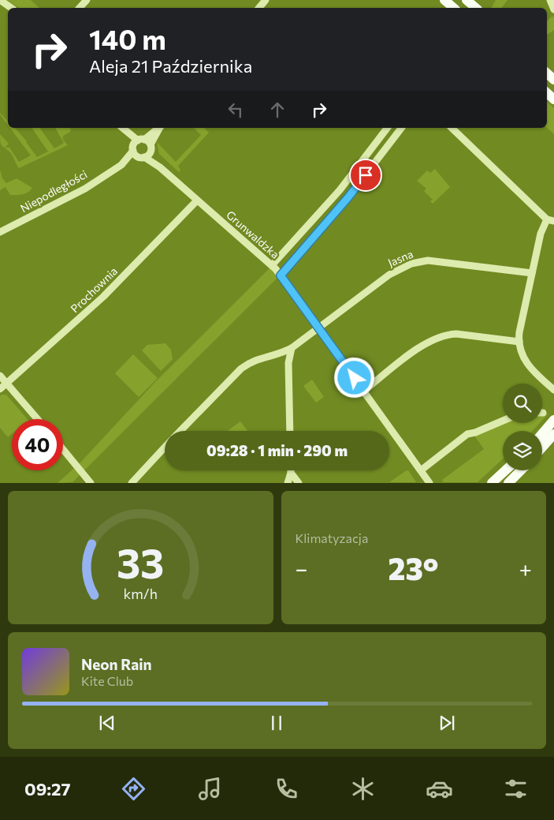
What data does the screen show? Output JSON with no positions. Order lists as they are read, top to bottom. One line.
{"streets":{"street":["Niepodległości","Grunwaldzka","Jasna","Prochownia"]},"crossings":[["Niepodległości","Grunwaldzka"],["Grunwaldzka","Jasna"],["Grunwaldzka","Prochownia"]],"page":{"turn":["140 m","Aleja 21 Października"],"limit":"40","trip":"09:28 · 1 min · 290 m","tile":"Klimatyzacja","heat":["−","23°","+"],"song":["Neon Rain","Kite Club"],"tabs":"09:27","gauge":["33","km/h"]}}
